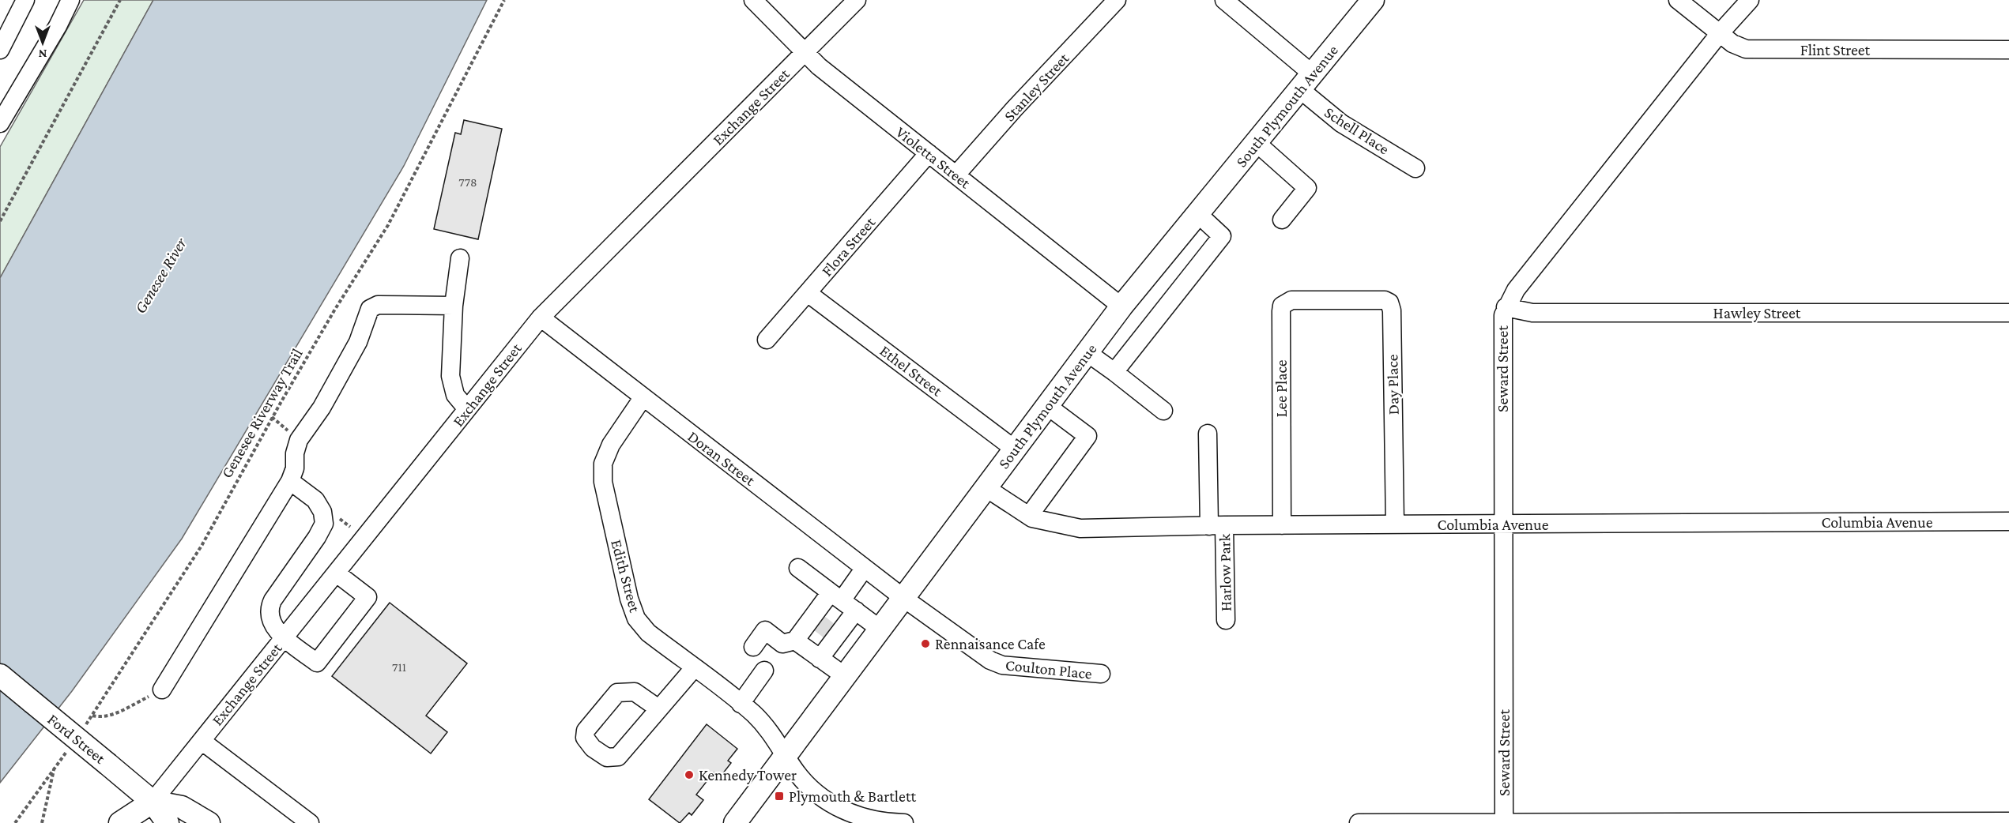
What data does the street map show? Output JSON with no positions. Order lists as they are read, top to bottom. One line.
{"streets":{"main road":["South Plymouth Avenue","Ford Street"],"street":["Flint Street","Stanley Street","Exchange Street","Schell Place","Violetta Street","Flora Street","Hawley Street","Seward Street","Ethel Street","Day Place","Lee Place","Doran Street","Columbia Avenue","Harlow Park","Edith Street","Coulton Place"],"path":["Genesee Riverway Trail"]},"crossings":[["Flint Street","Seward Street"],["Stanley Street","Violetta Street"],["South Plymouth Avenue","Schell Place"],["South Plymouth Avenue","Violetta Street"],["South Plymouth Avenue","Ethel Street"],["South Plymouth Avenue","Doran Street"],["South Plymouth Avenue","Columbia Avenue"],["South Plymouth Avenue","Edith Street"],["South Plymouth Avenue","Coulton Place"],["Exchange Street","Violetta Street"],["Exchange Street","Doran Street"],["Exchange Street","Ford Street"],["Violetta Street","Flora Street"],["Flora Street","Ethel Street"],["Hawley Street","Seward Street"],["Seward Street","Columbia Avenue"],["Day Place","Lee Place"],["Day Place","Columbia Avenue"],["Lee Place","Columbia Avenue"],["Doran Street","Edith Street"],["Doran Street","Coulton Place"],["Columbia Avenue","Harlow Park"]],"water":["Genesee River"],"places":{"other":["Rennaisance Cafe","Kennedy Tower"],"transit":["Plymouth & Bartlett"]},"house_numbers":["778","711"],"north":"bottom"}
